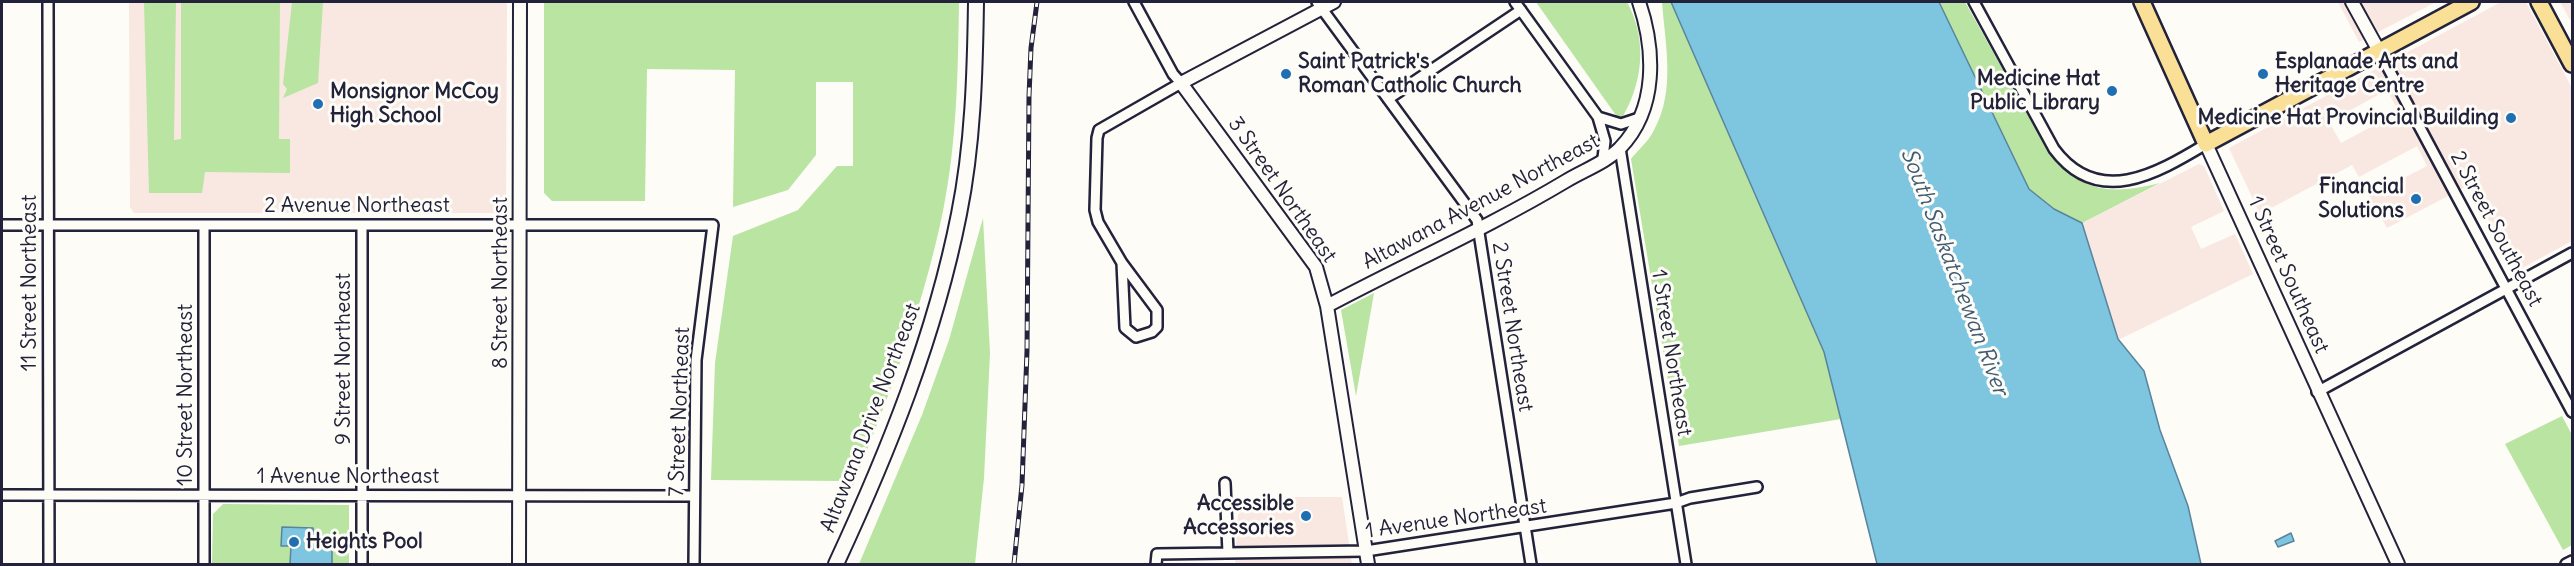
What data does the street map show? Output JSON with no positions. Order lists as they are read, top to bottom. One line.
{"streets":{"main road":["1 Street Southeast","Altawana Drive Northeast"],"street":["3 Street Northeast","Altawana Avenue Northeast","2 Avenue Northeast","2 Street Southeast","11 Street Northeast","8 Street Northeast","2 Street Northeast","1 Street Northeast","9 Street Northeast","10 Street Northeast","7 Street Northeast","1 Avenue Northeast"]},"crossings":[["3 Street Northeast","Altawana Avenue Northeast"],["3 Street Northeast","1 Avenue Northeast"],["Altawana Avenue Northeast","2 Street Northeast"],["Altawana Avenue Northeast","1 Street Northeast"],["2 Avenue Northeast","11 Street Northeast"],["2 Avenue Northeast","8 Street Northeast"],["2 Avenue Northeast","9 Street Northeast"],["2 Avenue Northeast","10 Street Northeast"],["2 Avenue Northeast","7 Street Northeast"],["11 Street Northeast","1 Avenue Northeast"],["8 Street Northeast","1 Avenue Northeast"],["2 Street Northeast","1 Avenue Northeast"],["1 Street Northeast","1 Avenue Northeast"],["9 Street Northeast","1 Avenue Northeast"],["10 Street Northeast","1 Avenue Northeast"],["7 Street Northeast","1 Avenue Northeast"]],"water":["South Saskatchewan River"],"places":["Saint Patrick's Roman Catholic Church","Esplanade Arts and Heritage Centre","Medicine Hat Public Library","Monsignor McCoy High School","Medicine Hat Provincial Building","Financial Solutions","Accessible Accessories","Heights Pool"]}
